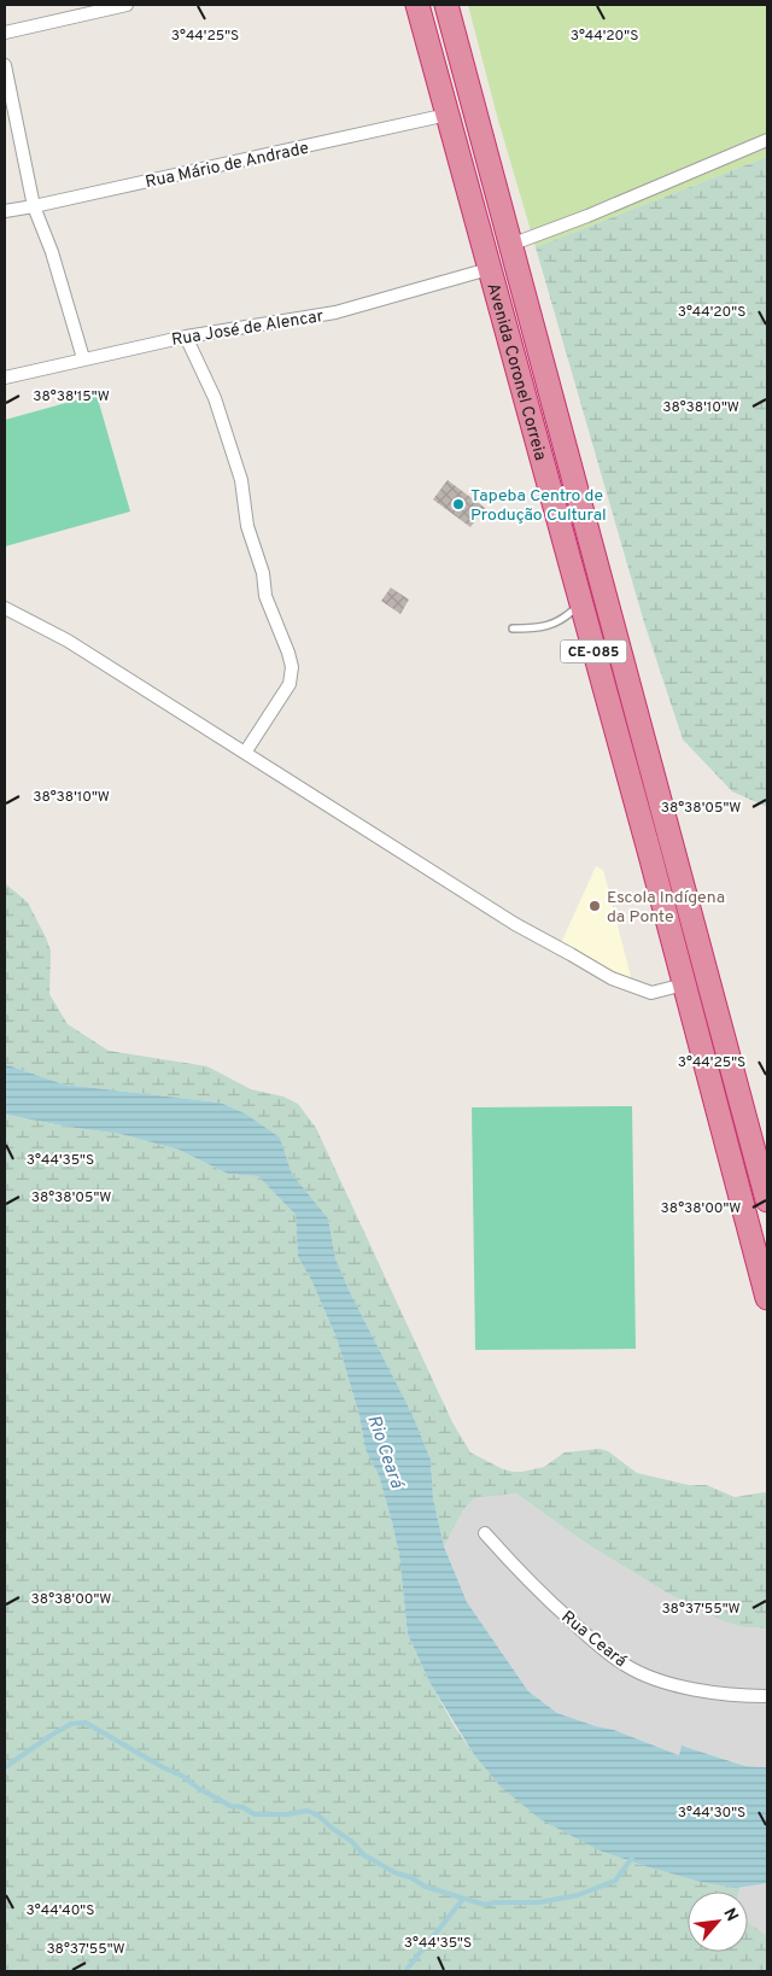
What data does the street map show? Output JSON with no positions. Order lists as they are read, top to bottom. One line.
{"streets":{"highway":["Avenida Coronel Correia","CE-085"],"street":["Rua Mário de Andrade","Rua José de Alencar","Rua Ceará"]},"crossings":[["Rua Mário de Andrade","Avenida Coronel Correia"],["Rua José de Alencar","Avenida Coronel Correia"]],"water":["Rio Ceará"],"places":["Tapeba Centro de Produção Cultural","Escola Indígena da Ponte"],"north":"top right","coordinates":["3°44'25\"S","3°44'20\"S","38°38'15\"W","38°38'10\"W","38°38'05\"W","3°44'35\"S","38°38'00\"W","38°37'55\"W","3°44'30\"S","3°44'40\"S"]}
